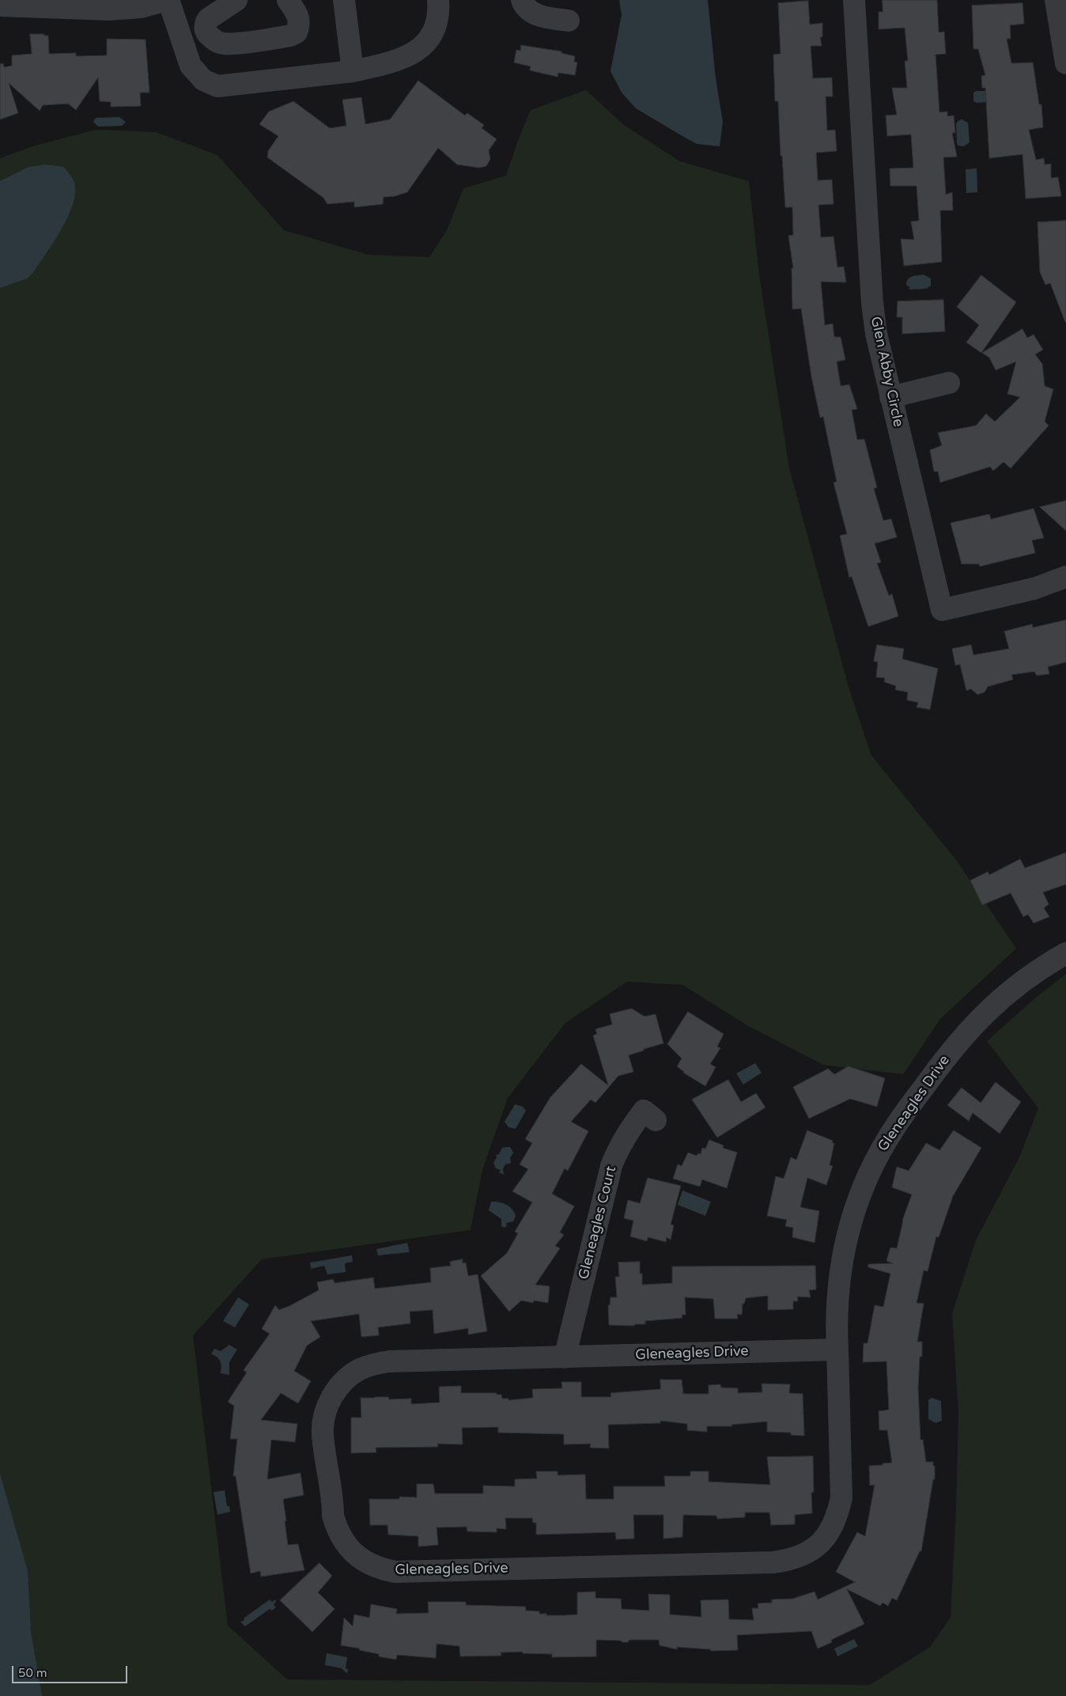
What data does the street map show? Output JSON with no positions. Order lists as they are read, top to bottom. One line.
{"streets":{"street":["Glen Abby Circle","Gleneagles Drive","Gleneagles Court"]},"crossings":[["Gleneagles Drive","Gleneagles Court"]],"scale_bar":"50 m"}
